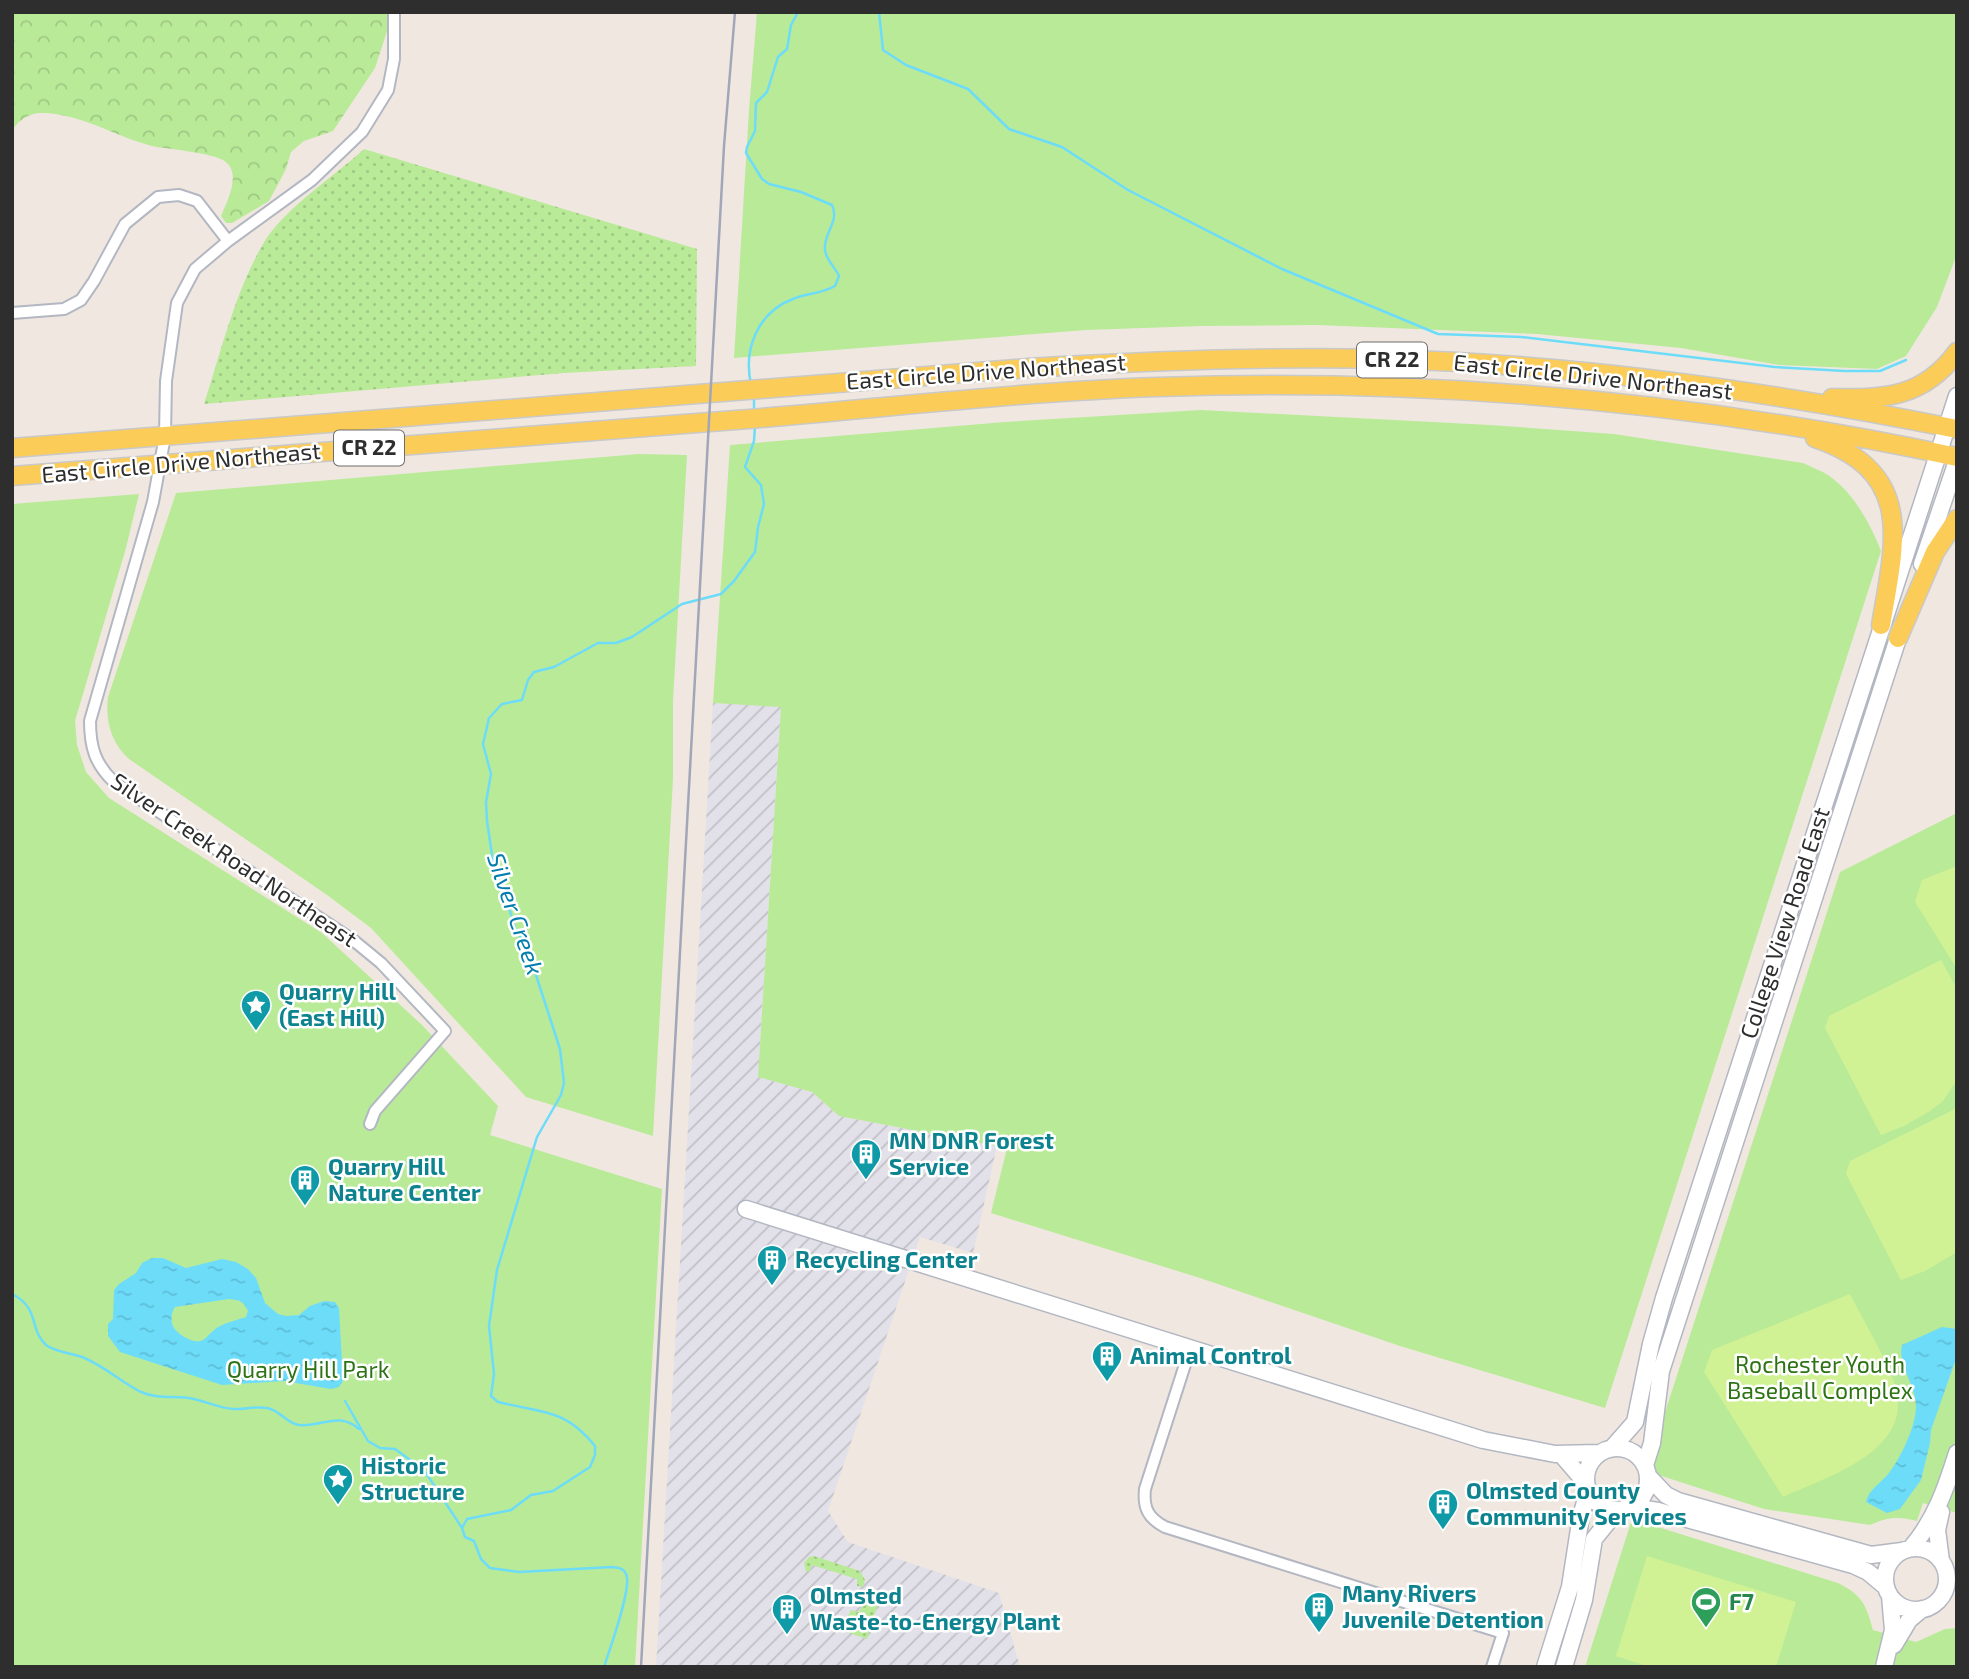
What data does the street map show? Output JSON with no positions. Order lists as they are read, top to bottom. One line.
{"streets":{"main road":["CR 22","East Circle Drive Northeast","College View Road East"],"street":["Silver Creek Road Northeast"]},"crossings":[["East Circle Drive Northeast","Silver Creek Road Northeast"],["East Circle Drive Northeast","College View Road East"]],"water":["Silver Creek"],"parks":["Rochester Youth Baseball Complex","Quarry Hill Park"],"places":{"place":["Quarry Hill (East Hill)","Historic Structure"],"building":["MN DNR Forest Service","Quarry Hill Nature Center","Recycling Center","Animal Control","Olmsted County Community Services","Many Rivers Juvenile Detention","Olmsted Waste-to-Energy Plant"],"sports":["F7"]}}
